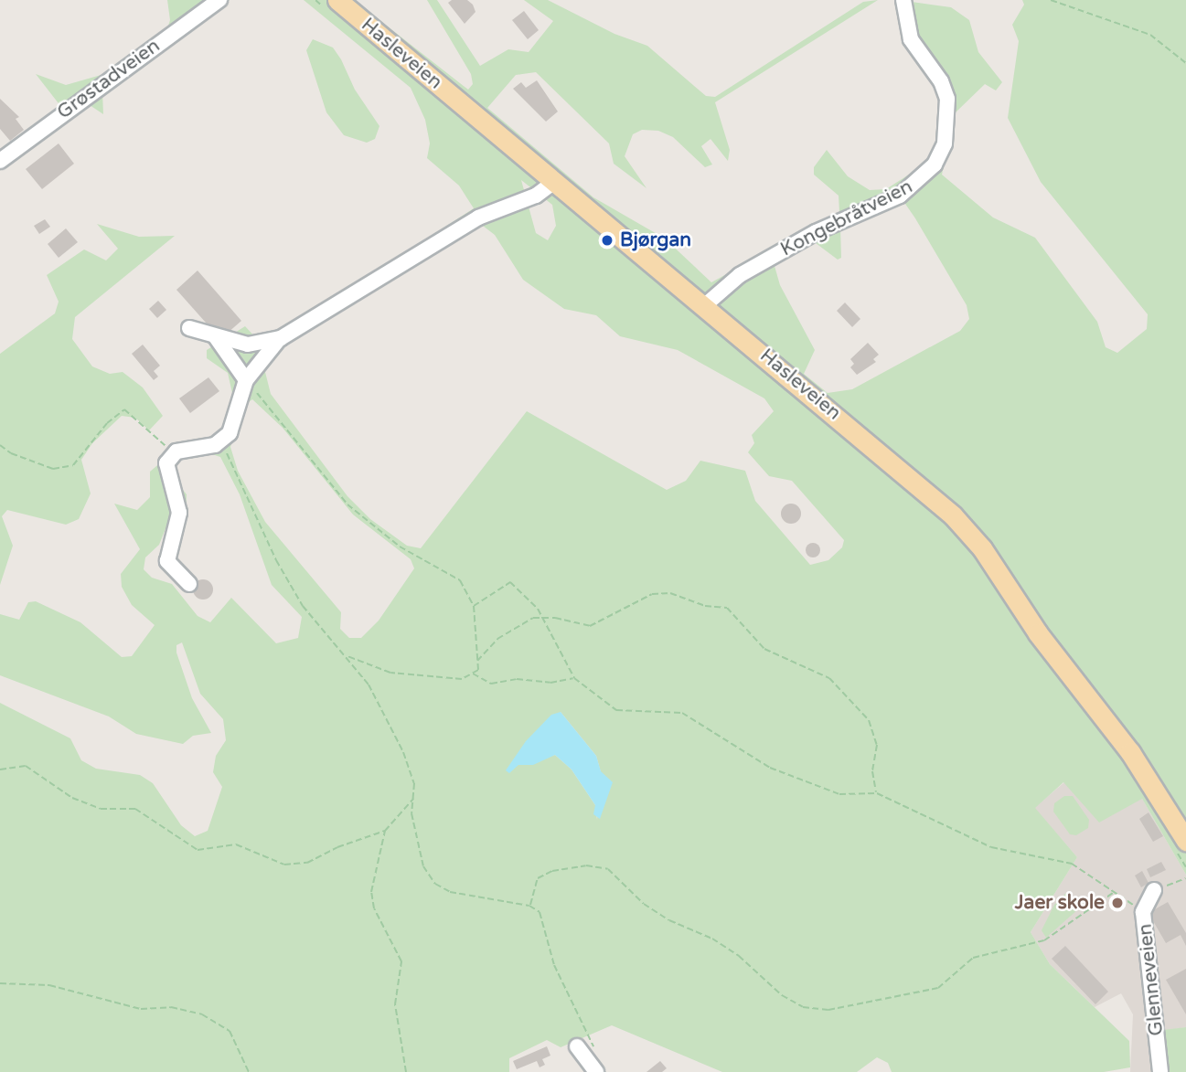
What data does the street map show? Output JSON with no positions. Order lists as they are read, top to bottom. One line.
{"streets":{"main road":["Hasleveien"],"street":["Grøstadveien","Kongebråtveien","Glenneveien"]},"crossings":[["Hasleveien","Kongebråtveien"]],"places":["Bjørgan","Jaer skole"]}
